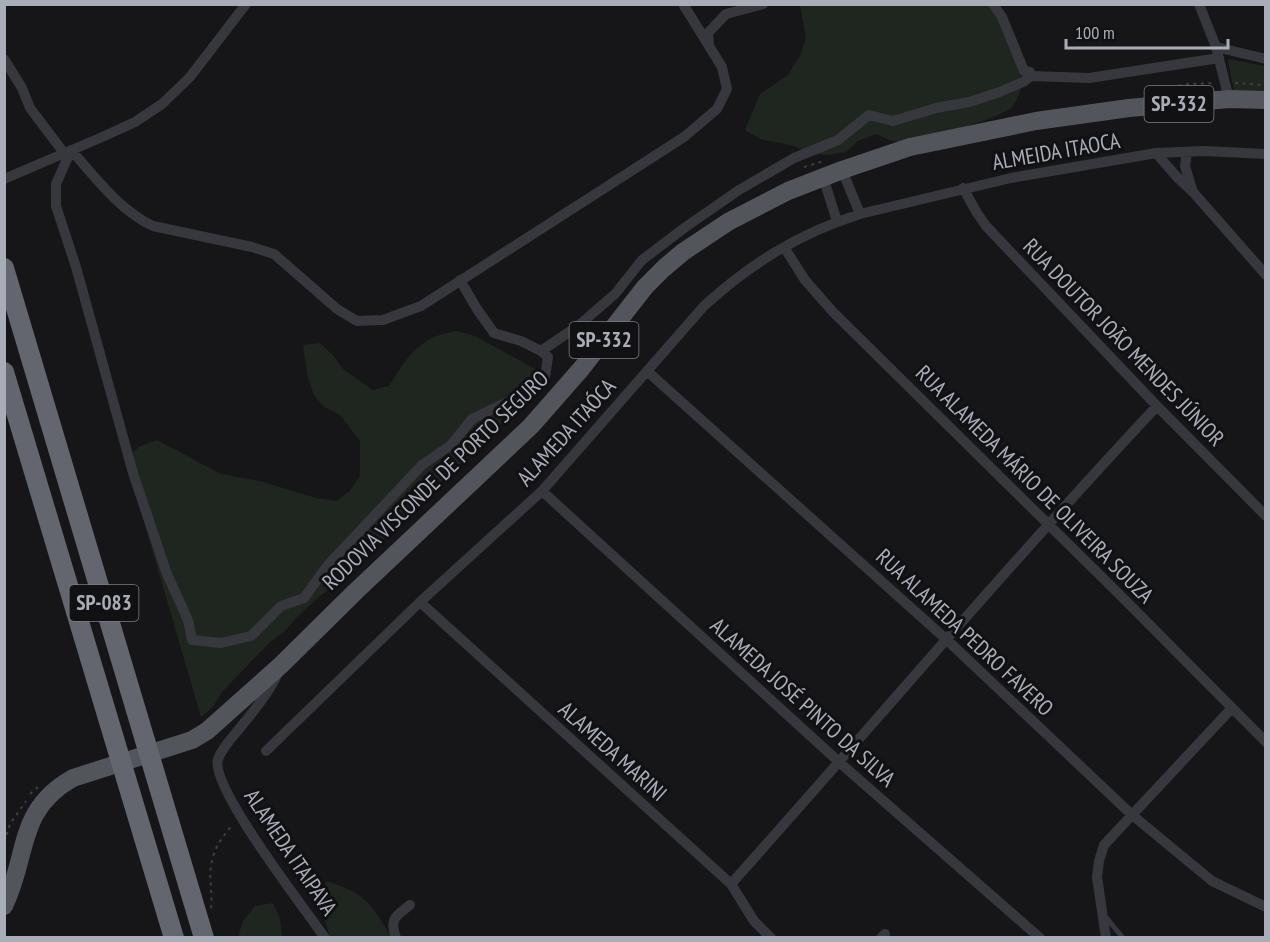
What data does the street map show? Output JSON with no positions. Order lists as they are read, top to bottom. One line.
{"streets":{"highway":["SP-083"],"main road":["SP-332","RODOVIA VISCONDE DE PORTO SEGURO"],"street":["ALMEIDA ITAOCA","RUA DOUTOR JOÃO MENDES JÚNIOR","ALAMEDA ITAÓCA","RUA ALAMEDA MÁRIO DE OLIVEIRA SOUZA","RUA ALAMEDA PEDRO FAVERO","ALAMEDA JOSÉ PINTO DA SILVA","ALAMEDA MARINI","ALAMEDA ITAIPAVA"]},"crossings":[["ALMEIDA ITAOCA","RUA DOUTOR JOÃO MENDES JÚNIOR"],["ALMEIDA ITAOCA","ALAMEDA ITAÓCA"],["RUA DOUTOR JOÃO MENDES JÚNIOR","ALAMEDA ITAÓCA"],["ALAMEDA ITAÓCA","RUA ALAMEDA MÁRIO DE OLIVEIRA SOUZA"],["ALAMEDA ITAÓCA","RUA ALAMEDA PEDRO FAVERO"],["ALAMEDA ITAÓCA","ALAMEDA JOSÉ PINTO DA SILVA"],["ALAMEDA ITAÓCA","ALAMEDA MARINI"],["RODOVIA VISCONDE DE PORTO SEGURO","ALAMEDA ITAIPAVA"]],"scale_bar":"100 m"}
